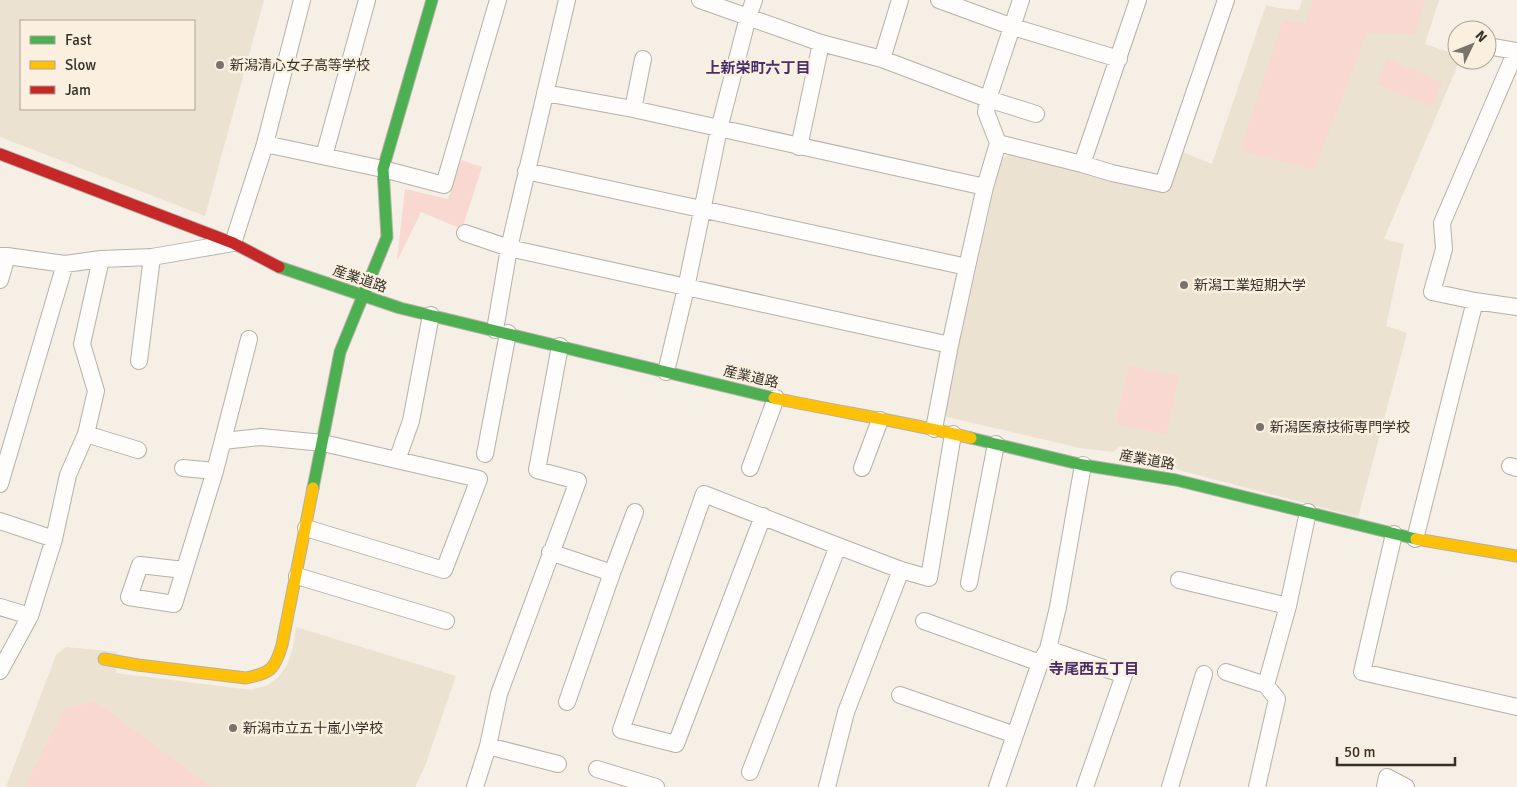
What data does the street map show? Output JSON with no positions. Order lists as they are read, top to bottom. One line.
{"streets":{"street":["産業道路"]},"districts":["上新栄町六丁目","寺尾西五丁目"],"places":["新潟清心女子高等学校","新潟工業短期大学","新潟医療技術専門学校","新潟市立五十嵐小学校"],"legend":["Fast","Slow","Jam"],"scale_bar":"50 m","north":"top right"}
